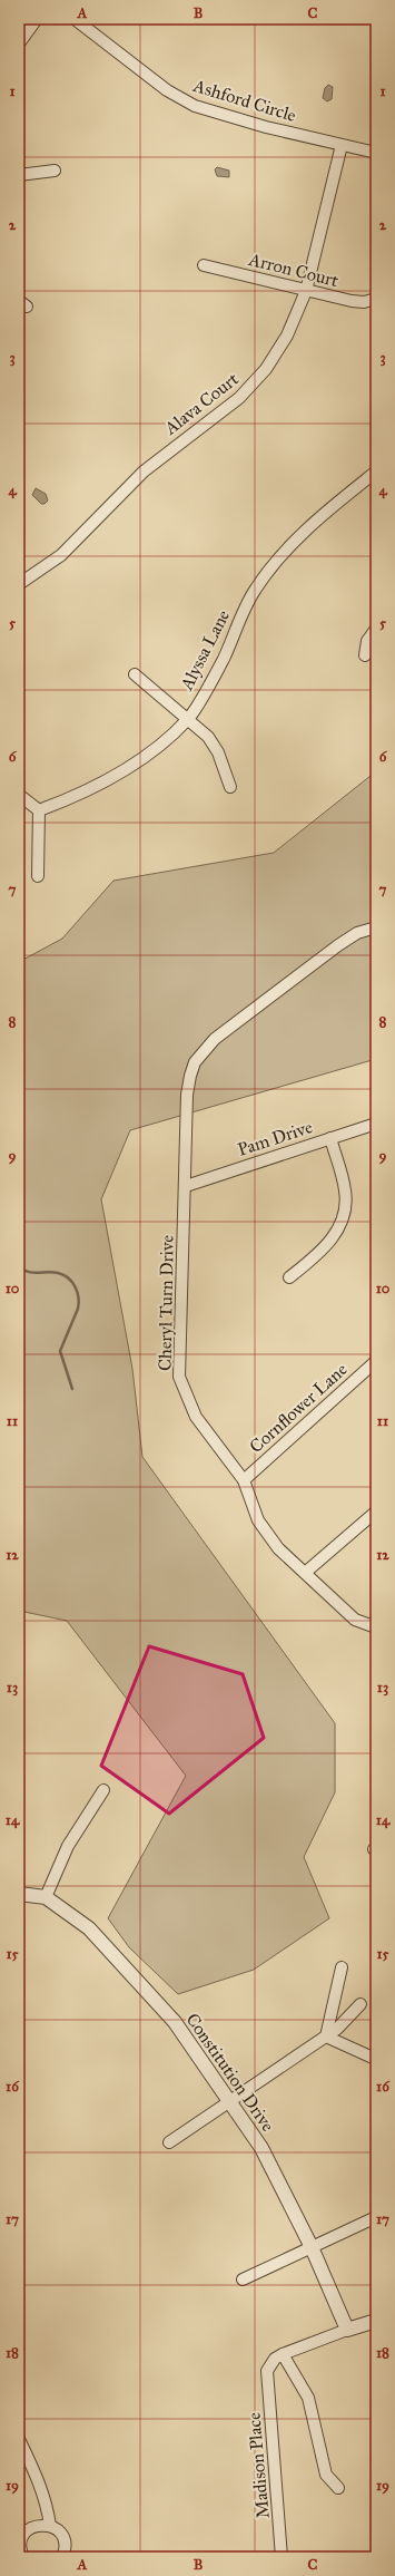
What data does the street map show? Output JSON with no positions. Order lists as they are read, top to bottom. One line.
{"streets":{"street":["Ashford Circle","Arron Court","Alava Court","Alyssa Lane","Pam Drive","Cheryl Turn Drive","Cornflower Lane","Constitution Drive","Madison Place"]},"crossings":[["Ashford Circle","Alava Court"],["Arron Court","Alava Court"],["Pam Drive","Cheryl Turn Drive"],["Cheryl Turn Drive","Cornflower Lane"]],"grid":{"columns":["A","B","C"],"rows":["1","2","3","4","5","6","7","8","9","10","11","12","13","14","15","16","17","18","19"]}}
